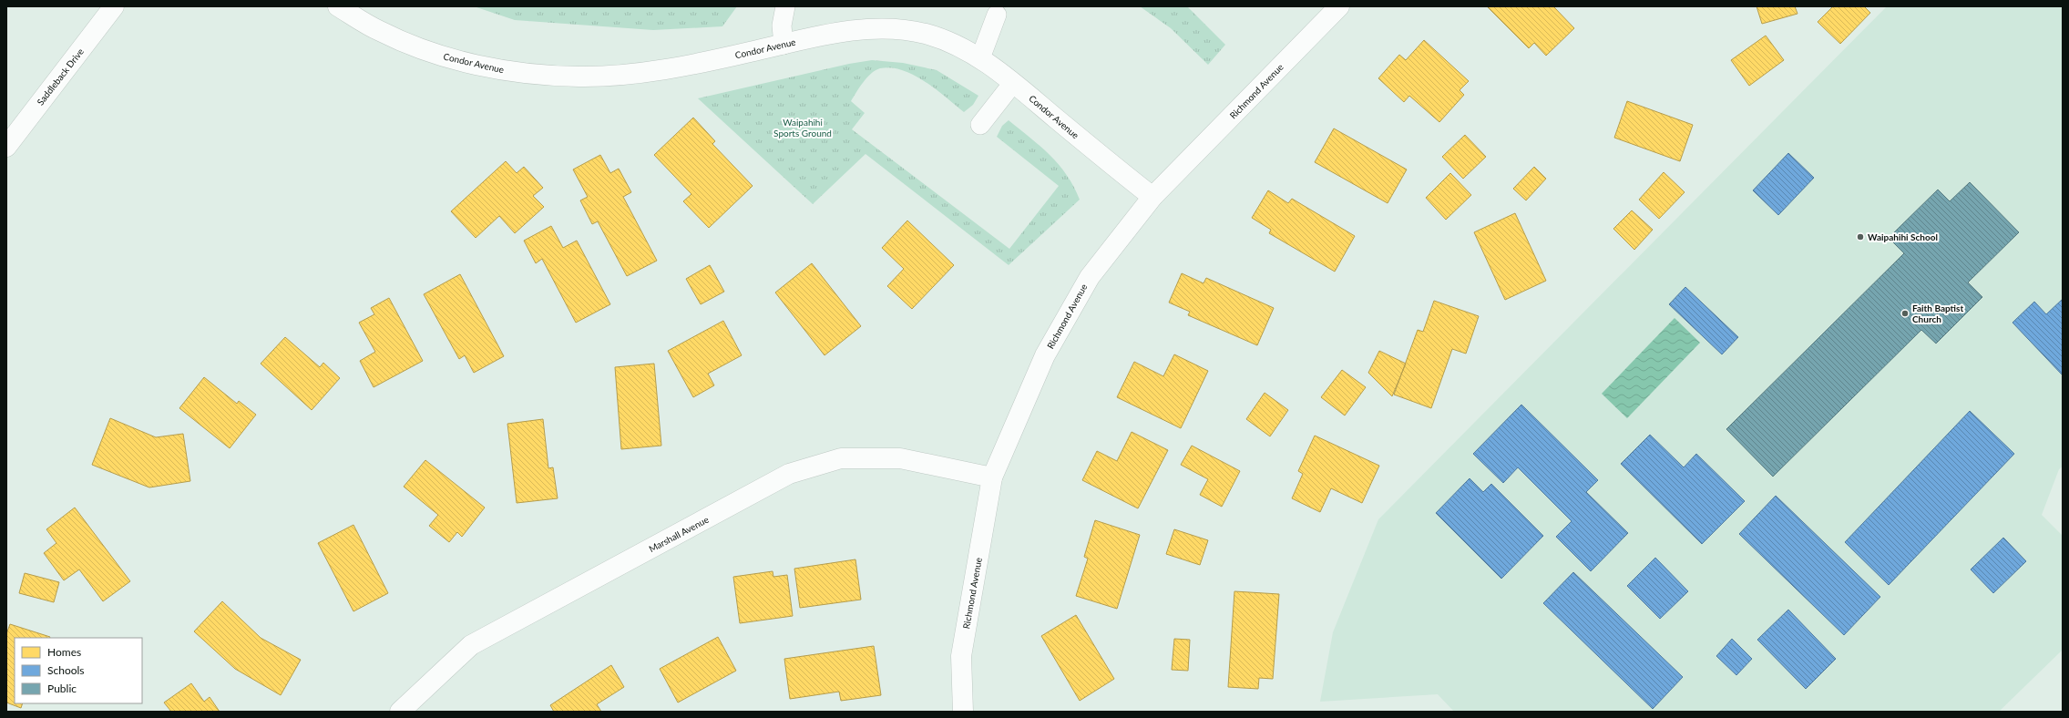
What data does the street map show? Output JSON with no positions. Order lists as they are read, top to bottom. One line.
{"streets":{"street":["Condor Avenue","Saddleback Drive","Richmond Avenue","Marshall Avenue"]},"crossings":[["Condor Avenue","Richmond Avenue"],["Richmond Avenue","Marshall Avenue"]],"parks":["Waipahihi Sports Ground"],"places":["Waipahihi School","Faith Baptist Church"],"legend":["Homes","Schools","Public"]}
